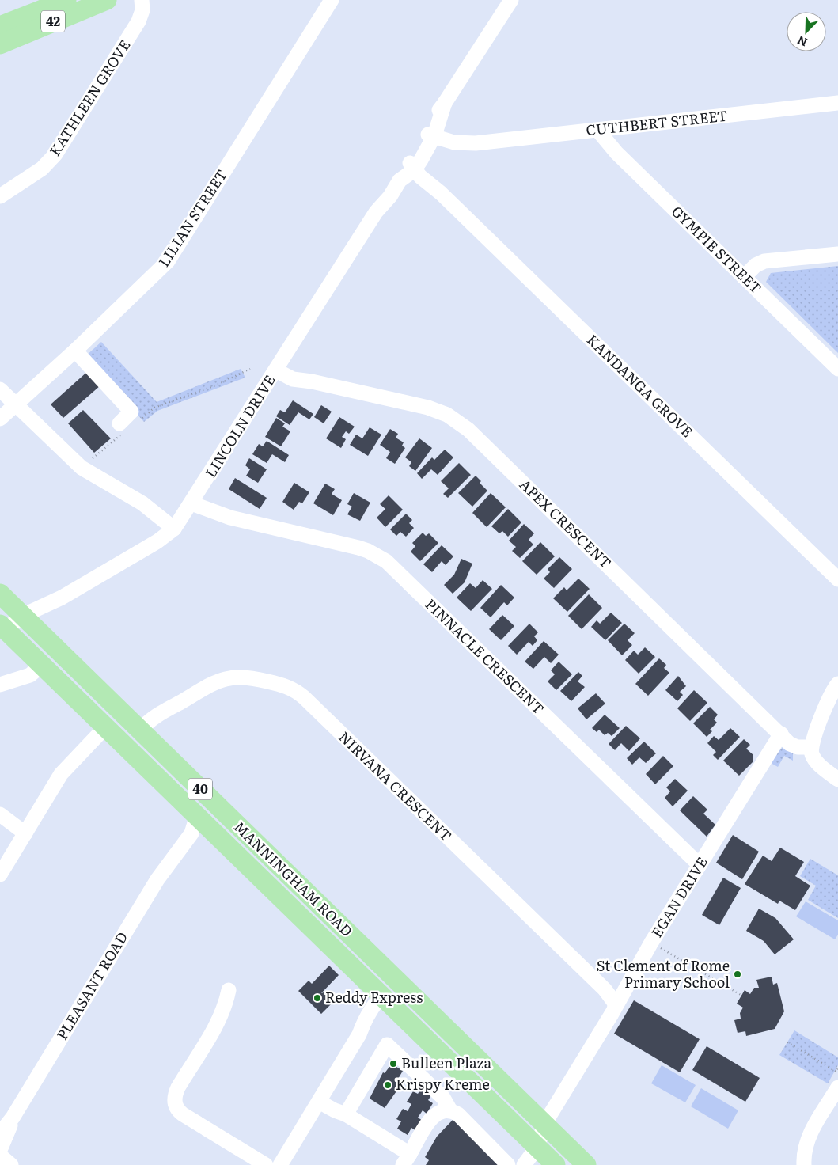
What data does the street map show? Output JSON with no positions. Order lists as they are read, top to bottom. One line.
{"streets":{"main road":["42","40","MANNINGHAM ROAD"],"street":["KATHLEEN GROVE","CUTHBERT STREET","LILIAN STREET","GYMPIE STREET","KANDANGA GROVE","LINCOLN DRIVE","APEX CRESCENT","PINNACLE CRESCENT","NIRVANA CRESCENT","EGAN DRIVE","PLEASANT ROAD"]},"crossings":[["CUTHBERT STREET","GYMPIE STREET"],["CUTHBERT STREET","LINCOLN DRIVE"],["LILIAN STREET","PINNACLE CRESCENT"],["KANDANGA GROVE","LINCOLN DRIVE"],["LINCOLN DRIVE","APEX CRESCENT"],["LINCOLN DRIVE","PINNACLE CRESCENT"],["LINCOLN DRIVE","MANNINGHAM ROAD"],["APEX CRESCENT","EGAN DRIVE"],["PINNACLE CRESCENT","EGAN DRIVE"],["NIRVANA CRESCENT","MANNINGHAM ROAD"],["NIRVANA CRESCENT","EGAN DRIVE"],["MANNINGHAM ROAD","EGAN DRIVE"],["MANNINGHAM ROAD","PLEASANT ROAD"]],"places":["St Clement of Rome Primary School","Reddy Express","Bulleen Plaza","Krispy Kreme"],"north":"bottom left"}
